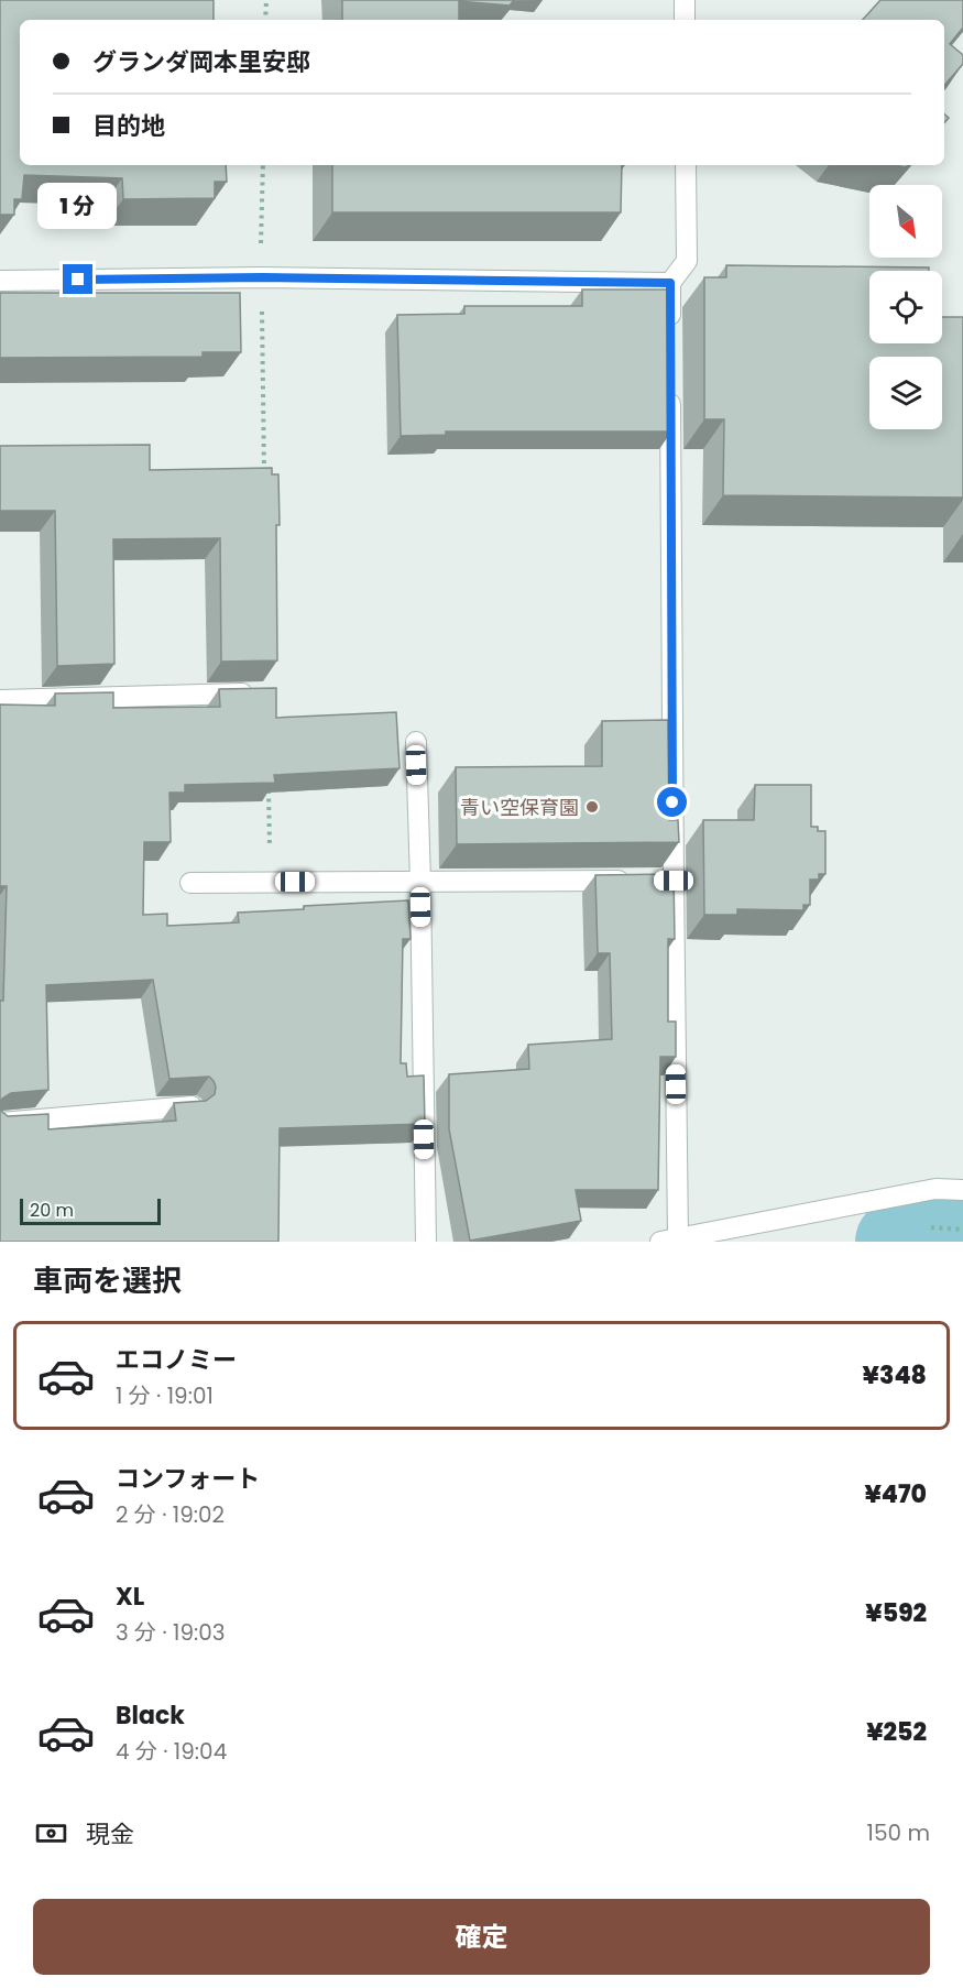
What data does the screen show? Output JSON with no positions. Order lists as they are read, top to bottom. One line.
{"places":["青い空保育園"],"scale_bar":"20 m","north":"bottom right","page":{"banner":["グランダ岡本里安邸","目的地"],"bubble":"1 分","scale":"20 m","heading":"車両を選択","list":[{"name":"エコノミー","note":"1 分 · 19:01","value":"¥348"},{"name":"コンフォート","note":"2 分 · 19:02","value":"¥470"},{"name":"XL","note":"3 分 · 19:03","value":"¥592"},{"name":"Black","note":"4 分 · 19:04","value":"¥252"}],"pay":["現金","150 m"],"buttons":"確定"}}
